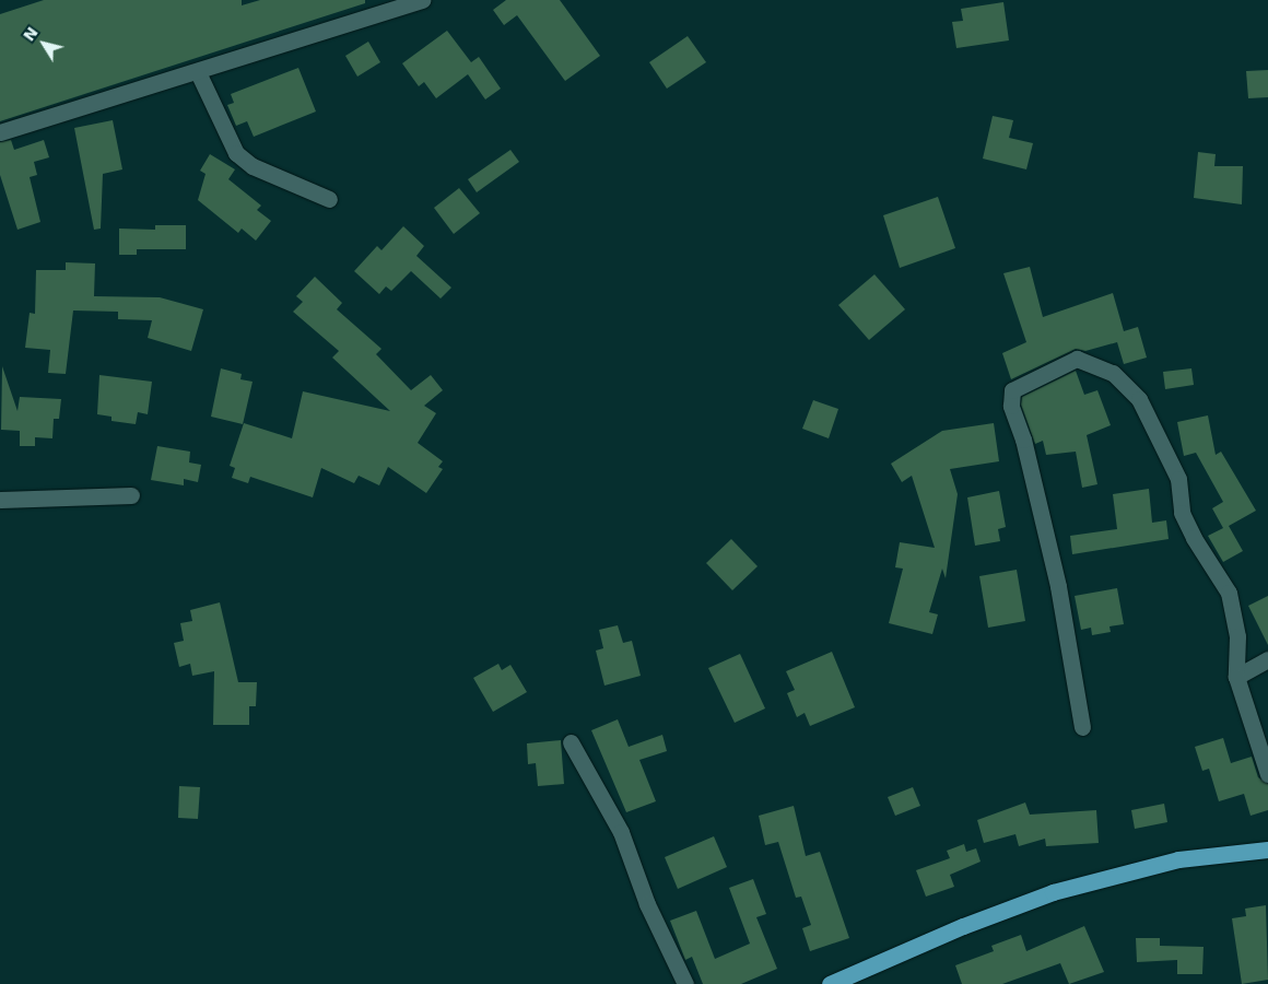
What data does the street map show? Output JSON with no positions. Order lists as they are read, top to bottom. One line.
{"north":"top left"}
